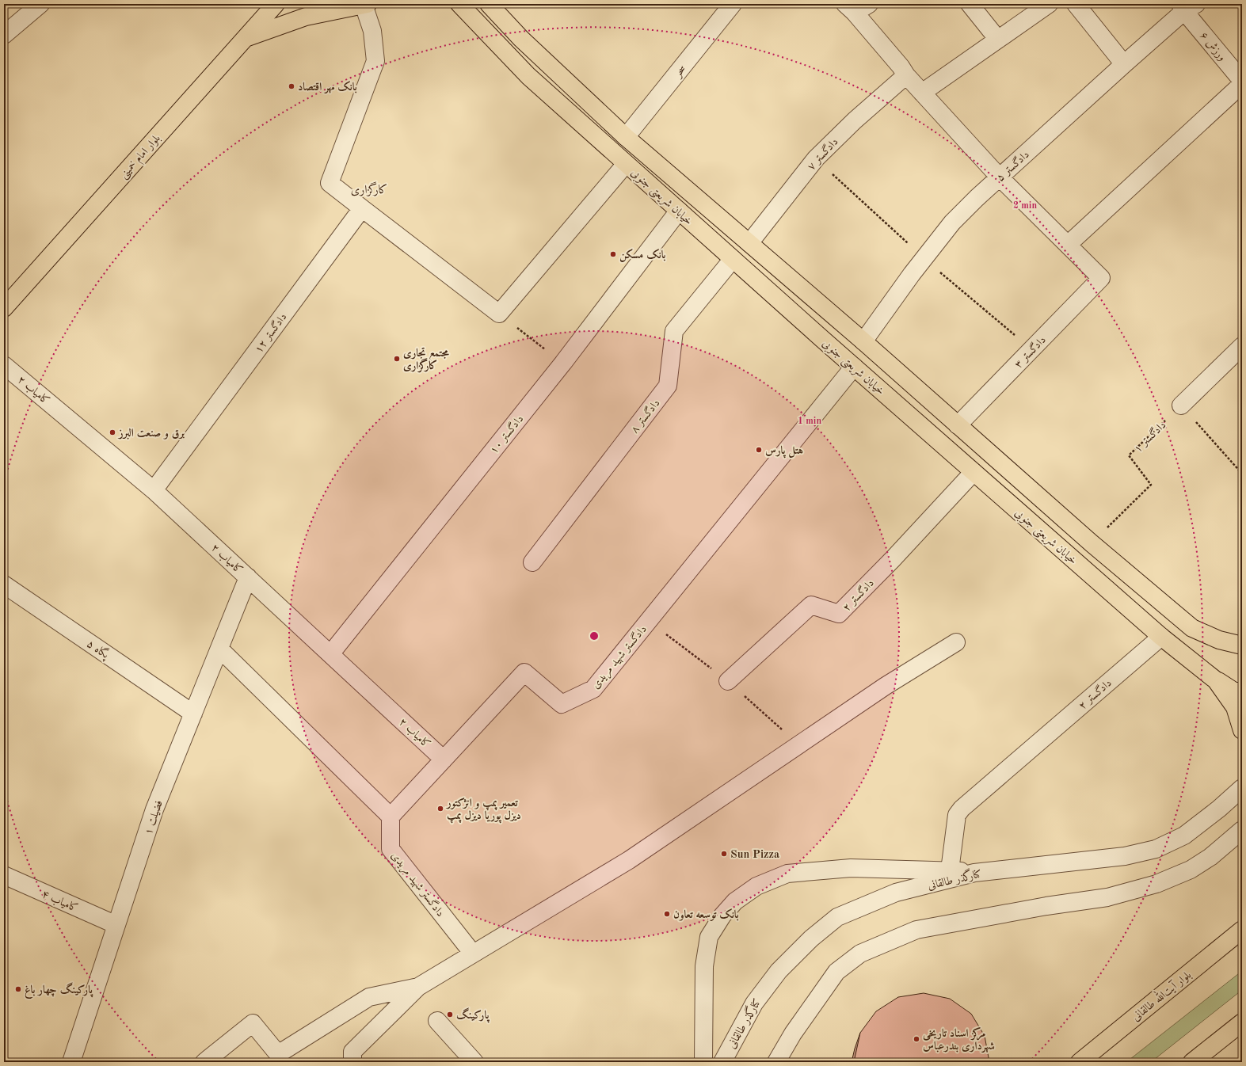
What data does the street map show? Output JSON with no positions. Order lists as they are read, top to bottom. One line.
{"streets":{"main road":["بلوار امام خمینی","خیابان شریعتی جنوبی","بلوار آیت‌الله طالقانی"],"street":["ورزش ۶","سحر","دادگستر ۷","دادگستر ۵","دادگستر ۱۲","دادگستر ۳","کامیاب ۲","دادگستر ۸","دادگستر ۱۰","دادگستر ۲","پگاه ۵","دادگستر شهید مریدی","فضیلت ۱","کنارگذر طالقانی","کامیاب ۴"],"path":["دادگستر ۱"]},"crossings":[["ورزش ۶","دادگستر ۵"],["سحر","خیابان شریعتی جنوبی"],["دادگستر ۷","خیابان شریعتی جنوبی"],["دادگستر ۵","خیابان شریعتی جنوبی"],["خیابان شریعتی جنوبی","دادگستر ۳"],["خیابان شریعتی جنوبی","دادگستر ۸"],["خیابان شریعتی جنوبی","دادگستر ۱۰"],["خیابان شریعتی جنوبی","دادگستر ۱"],["خیابان شریعتی جنوبی","دادگستر ۲"],["خیابان شریعتی جنوبی","دادگستر شهید مریدی"],["دادگستر ۱۲","کامیاب ۲"],["کامیاب ۲","دادگستر ۱۰"],["کامیاب ۲","دادگستر شهید مریدی"],["کامیاب ۲","فضیلت ۱"],["پگاه ۵","فضیلت ۱"],["فضیلت ۱","کامیاب ۴"]],"districts":["کارگزاری"],"places":["بانک مهر اقتصاد","بانک مسکن","مجتمع تجاری کارگزاری","برق و صنعت البرز","هتل پارس","تعمیر پمپ و انژکتور دیزل پوریا دیزل پمپ","Sun Pizza","بانک توسعه تعاون","پارکینگ چهار باغ","پارکینگ","مرکز اسناد تاریخی شهرداری بندرعباس"],"rings":["2 min","1 min"]}
